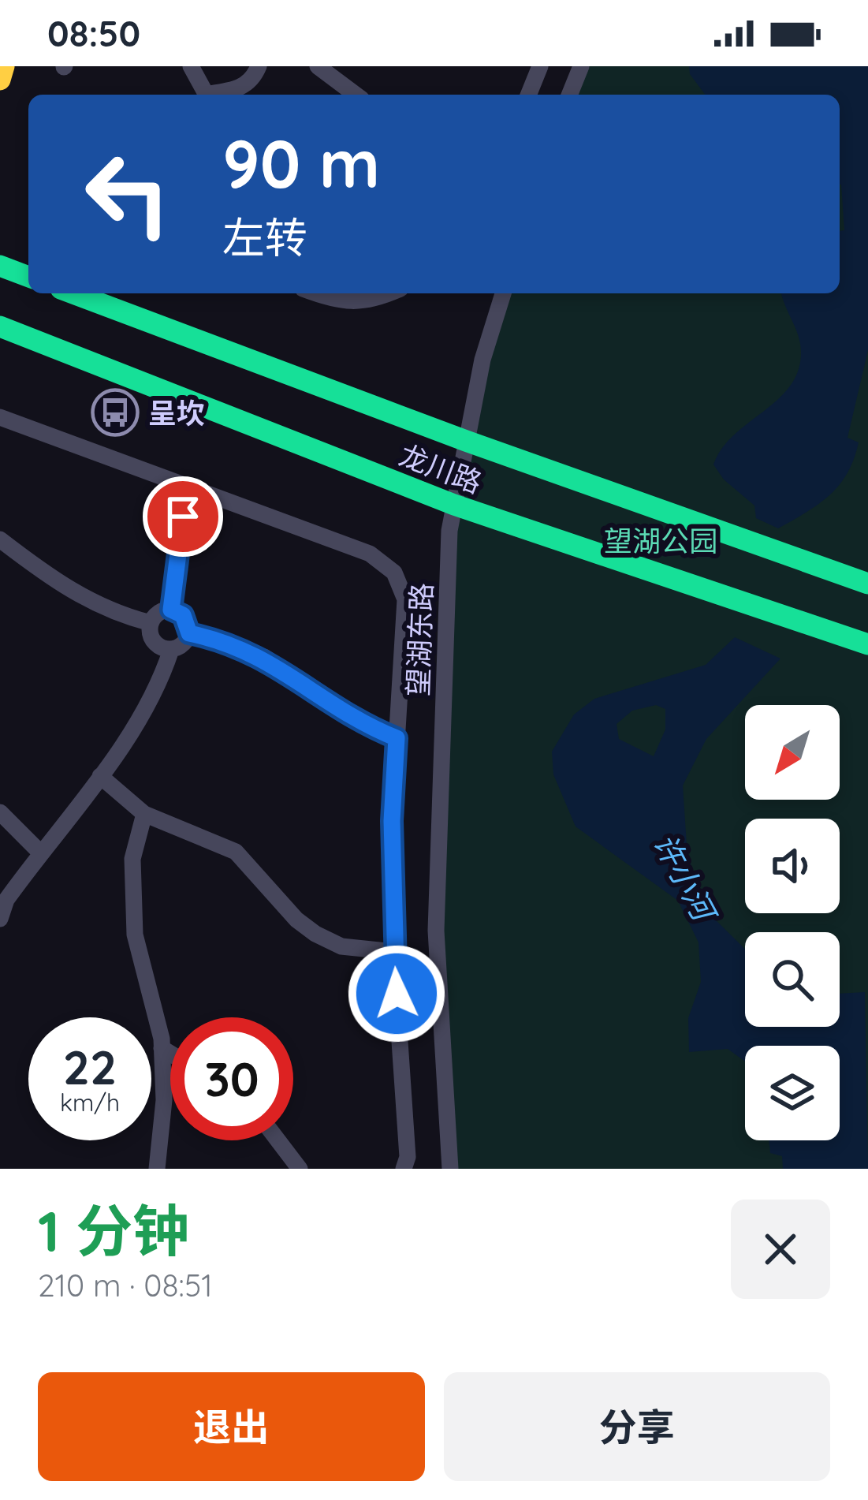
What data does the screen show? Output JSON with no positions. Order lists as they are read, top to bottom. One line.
{"streets":{"main road":["龙川路"],"street":["望湖东路"]},"crossings":[["龙川路","望湖东路"]],"water":["许小河"],"parks":["望湖公园"],"places":{"bus stop":["呈坎"]},"north":"bottom left","page":{"status":"08:50","turn":["90 m","左转"],"speed":"22 km/h","limit":"30","heading":["1 分钟","210 m · 08:51"],"buttons":["退出","分享"]}}
